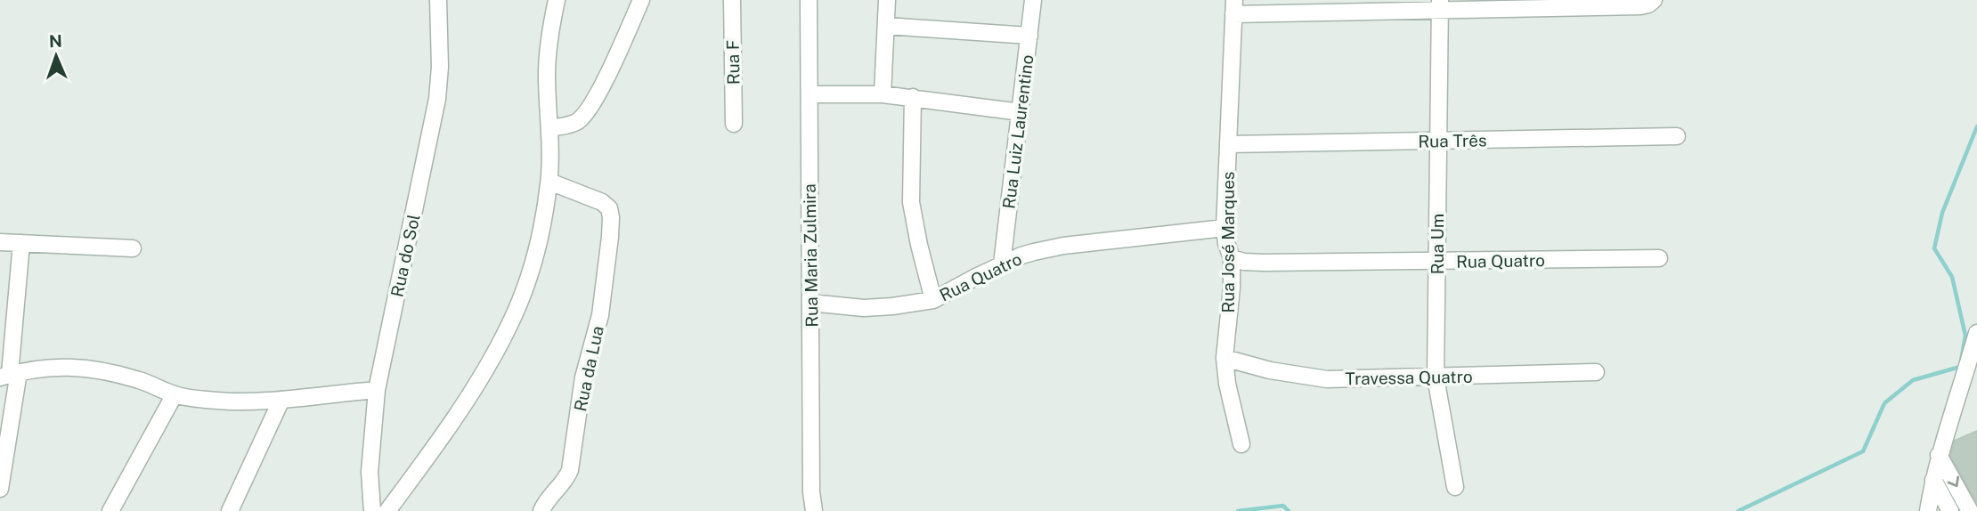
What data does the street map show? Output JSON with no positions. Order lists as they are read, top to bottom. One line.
{"streets":{"street":["Rua F","Rua Luiz Laurentino","Rua Três","Rua José Marques","Rua Um","Rua do Sol","Rua Maria Zulmira","Rua Quatro","Rua da Lua","Travessa Quatro"]},"crossings":[["Rua Luiz Laurentino","Rua Quatro"],["Rua Três","Rua José Marques"],["Rua Três","Rua Um"],["Rua José Marques","Rua Quatro"],["Rua José Marques","Travessa Quatro"],["Rua Um","Rua Quatro"],["Rua Um","Travessa Quatro"],["Rua Maria Zulmira","Rua Quatro"]],"north":"top"}
